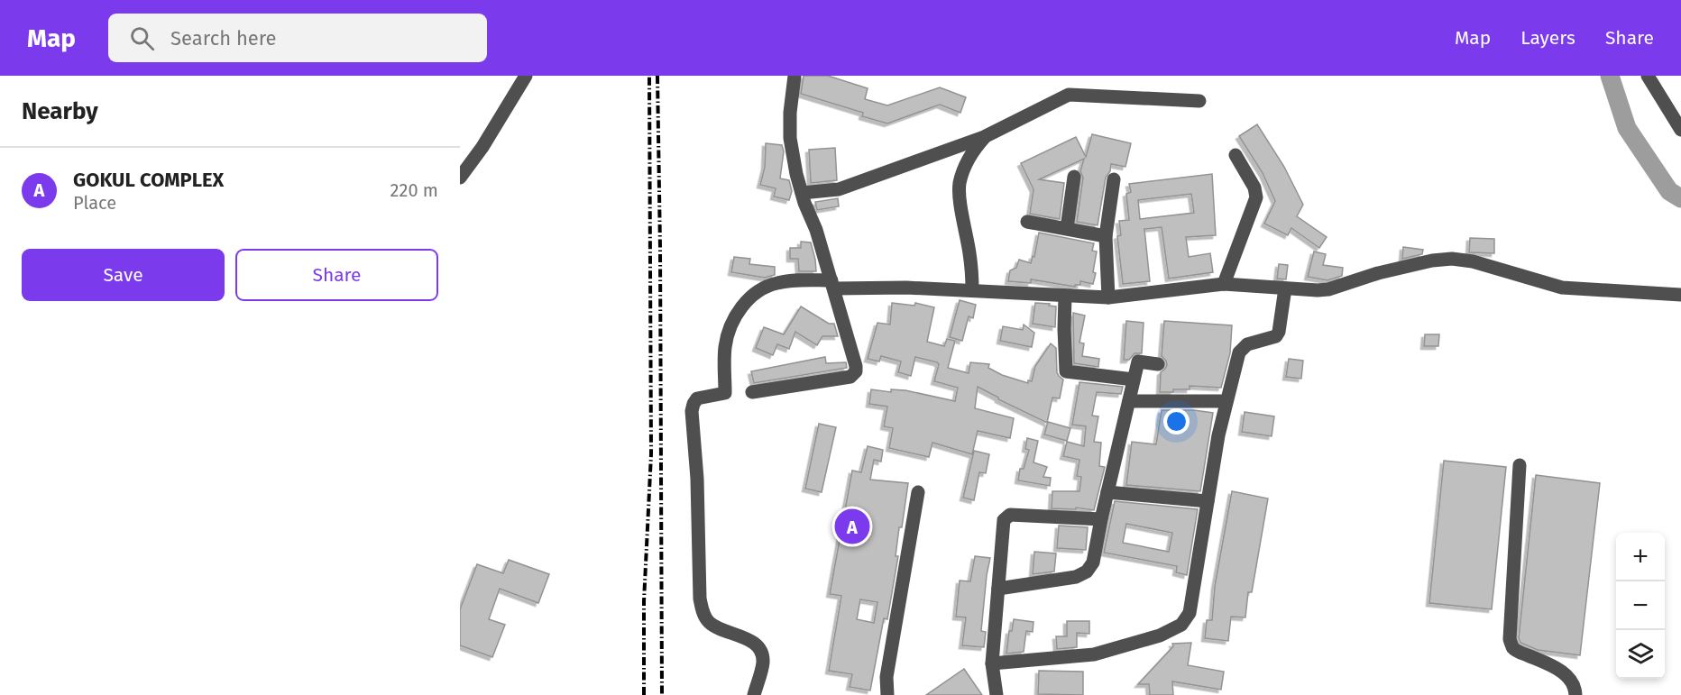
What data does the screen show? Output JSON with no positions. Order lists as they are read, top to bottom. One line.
{"page":{"header":"Map","search":"Search here","nav":["Map","Layers","Share"],"heading":"Nearby","list":[{"mark":"A","name":"GOKUL COMPLEX","note":"Place","value":"220 m"}],"buttons":["Save","Share"],"pins":"A","map_buttons":["+","−"]}}
